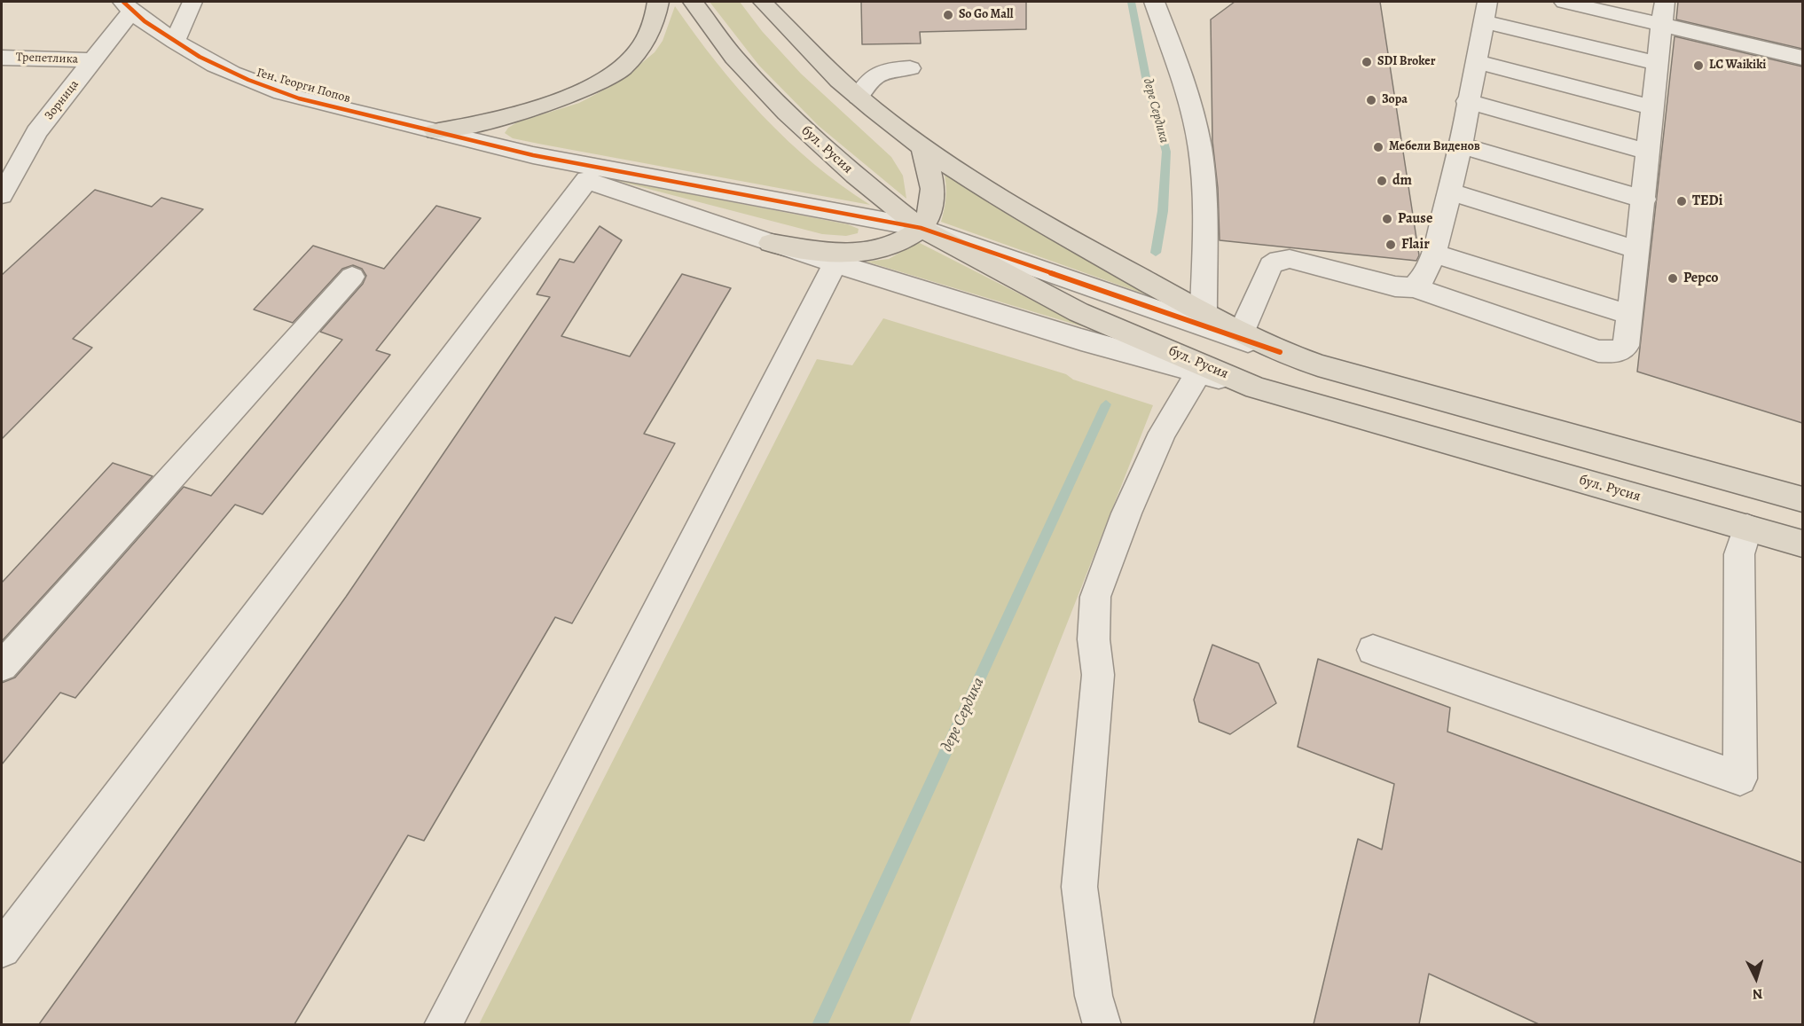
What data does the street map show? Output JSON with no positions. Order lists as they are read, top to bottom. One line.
{"streets":{"main road":["бул. Русия"],"street":["Трепетлика","Ген. Георги Попов","Зорница"]},"crossings":[["Трепетлика","Зорница"],["Ген. Георги Попов","Зорница"]],"water":["дере Сердика"],"places":["So Go Mall","SDI Broker","LC Waikiki","Зора","Мебели Виденов","dm","TEDi","Pause","Flair","Pepco"],"north":"bottom"}
